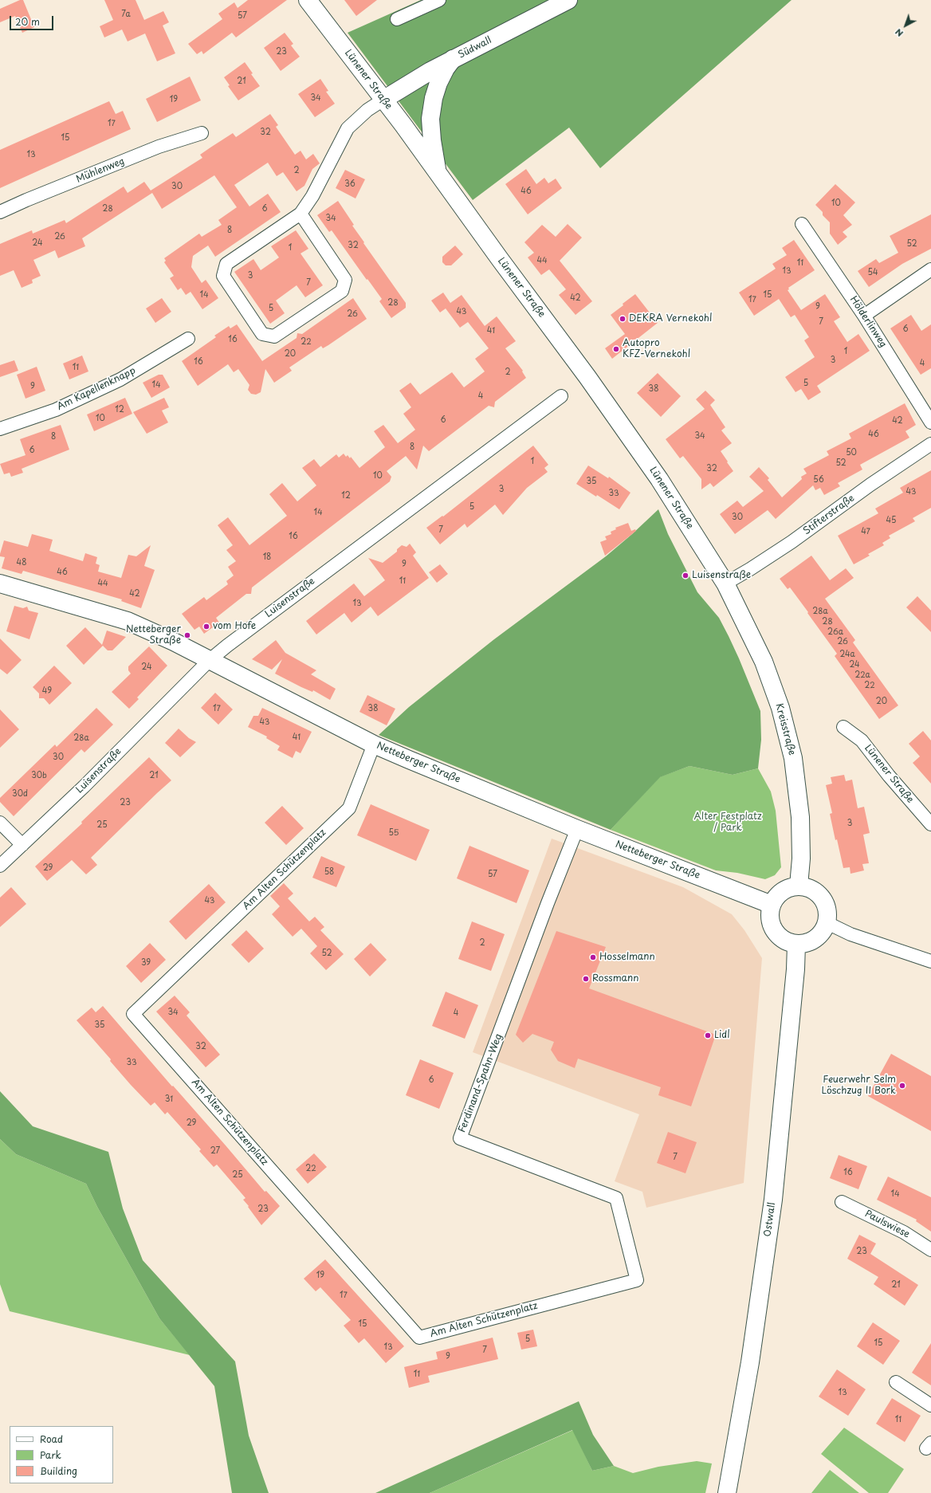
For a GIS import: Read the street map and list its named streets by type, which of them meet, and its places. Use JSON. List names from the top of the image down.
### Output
{
  "streets": {
    "main road": [
      "Südwall",
      "Lünener Straße",
      "Kreisstraße",
      "Netteberger Straße",
      "Ostwall"
    ],
    "street": [
      "Mühlenweg",
      "Hölderlinweg",
      "Am Kapellenknapp",
      "Stifterstraße",
      "Luisenstraße",
      "Am Alten Schützenplatz",
      "Ferdinand-Spahn-Weg",
      "Paulswiese"
    ]
  },
  "crossings": [
    ["Südwall", "Lünener Straße"],
    ["Lünener Straße", "Stifterstraße"],
    ["Lünener Straße", "Kreisstraße"],
    ["Stifterstraße", "Kreisstraße"],
    ["Luisenstraße", "Netteberger Straße"],
    ["Kreisstraße", "Netteberger Straße"],
    ["Kreisstraße", "Ostwall"],
    ["Netteberger Straße", "Am Alten Schützenplatz"],
    ["Netteberger Straße", "Ferdinand-Spahn-Weg"],
    ["Netteberger Straße", "Ostwall"],
    ["Am Alten Schützenplatz", "Ferdinand-Spahn-Weg"]
  ],
  "parks": ["Alter Festplatz / Park"],
  "places": [
    "DEKRA Vernekohl",
    "Autopro KFZ-Vernekohl",
    "Luisenstraße",
    "vom Hofe",
    "Netteberger Straße",
    "Hosselmann",
    "Rossmann",
    "Lidl",
    "Feuerwehr Selm Löschzug II Bork"
  ],
  "house_numbers": [
    "7a",
    "57",
    "23",
    "21",
    "34",
    "19",
    "17",
    "32",
    "15",
    "13",
    "2",
    "36",
    "30",
    "46",
    "10",
    "28",
    "6",
    "34",
    "8",
    "26",
    "24",
    "52",
    "32",
    "1",
    "44",
    "11",
    "13",
    "54",
    "3",
    "7",
    "14",
    "15",
    "42",
    "17",
    "28",
    "9",
    "5",
    "43",
    "26",
    "7",
    "6",
    "41",
    "16",
    "22",
    "1",
    "20",
    "3",
    "16",
    "4",
    "11",
    "2",
    "5",
    "14",
    "9",
    "38",
    "4",
    "12",
    "10",
    "6",
    "42",
    "46",
    "34",
    "8",
    "8",
    "6",
    "50",
    "1",
    "52",
    "32",
    "10",
    "56",
    "35",
    "3",
    "43",
    "33",
    "12",
    "5",
    "14",
    "30",
    "45",
    "7",
    "47",
    "16",
    "18",
    "48",
    "9",
    "46",
    "11",
    "44",
    "42",
    "13",
    "28a",
    "28",
    "26a",
    "26",
    "24a",
    "24",
    "24",
    "22a",
    "22",
    "49",
    "20",
    "17",
    "38",
    "43",
    "41",
    "28a",
    "30",
    "30b",
    "21",
    "30d",
    "23",
    "3",
    "25",
    "55",
    "29",
    "58",
    "57",
    "43",
    "2",
    "52",
    "39",
    "34",
    "4",
    "35",
    "32",
    "33",
    "6",
    "31",
    "29",
    "27",
    "7",
    "22",
    "16",
    "25",
    "14",
    "23",
    "23",
    "19",
    "21",
    "17",
    "15",
    "5",
    "15",
    "13",
    "7",
    "9",
    "11",
    "13",
    "11"
  ],
  "legend": ["Road", "Park", "Building"],
  "scale_bar": "20 m",
  "north": "bottom left"
}
